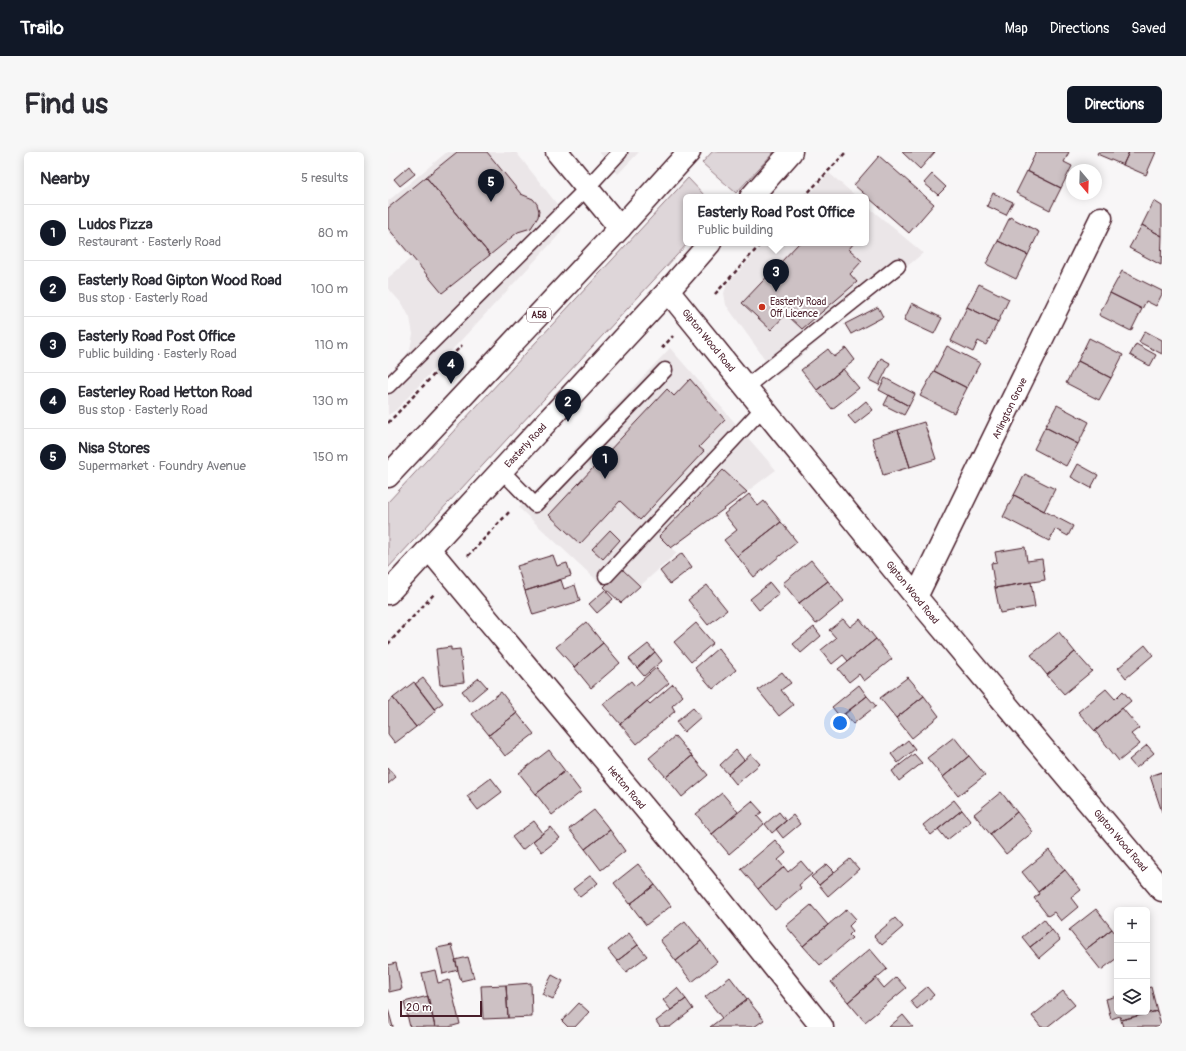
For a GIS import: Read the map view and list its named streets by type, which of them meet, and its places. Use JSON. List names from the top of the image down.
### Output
{
  "streets": {
    "street": [
      "A58",
      "Gipton Wood Road",
      "Arlington Grove",
      "Easterly Road",
      "Hetton Road"
    ]
  },
  "crossings": [
    ["Gipton Wood Road", "Arlington Grove"],
    ["Gipton Wood Road", "Easterly Road"],
    ["Easterly Road", "Hetton Road"]
  ],
  "places": ["Easterly Road Off Licence"],
  "scale_bar": "20 m",
  "north": "bottom",
  "page": {
    "header": "Trailo",
    "nav": ["Map", "Directions", "Saved"],
    "buttons": "Directions",
    "title": "Find us",
    "heading": ["Nearby", "5 results"],
    "pins": [
      "5",
      "3",
      "4",
      "2",
      "1"
    ],
    "popup": ["Easterly Road Post Office", "Public building"],
    "list": [
      {
        "mark": "1",
        "name": "Ludos Pizza",
        "note": "Restaurant · Easterly Road",
        "value": "80 m"
      },
      {
        "mark": "2",
        "name": "Easterly Road Gipton Wood Road",
        "note": "Bus stop · Easterly Road",
        "value": "100 m"
      },
      {
        "mark": "3",
        "name": "Easterly Road Post Office",
        "note": "Public building · Easterly Road",
        "value": "110 m"
      },
      {
        "mark": "4",
        "name": "Easterley Road Hetton Road",
        "note": "Bus stop · Easterly Road",
        "value": "130 m"
      },
      {
        "mark": "5",
        "name": "Nisa Stores",
        "note": "Supermarket · Foundry Avenue",
        "value": "150 m"
      }
    ],
    "map_buttons": ["+", "−"],
    "scale": "20 m"
  }
}
